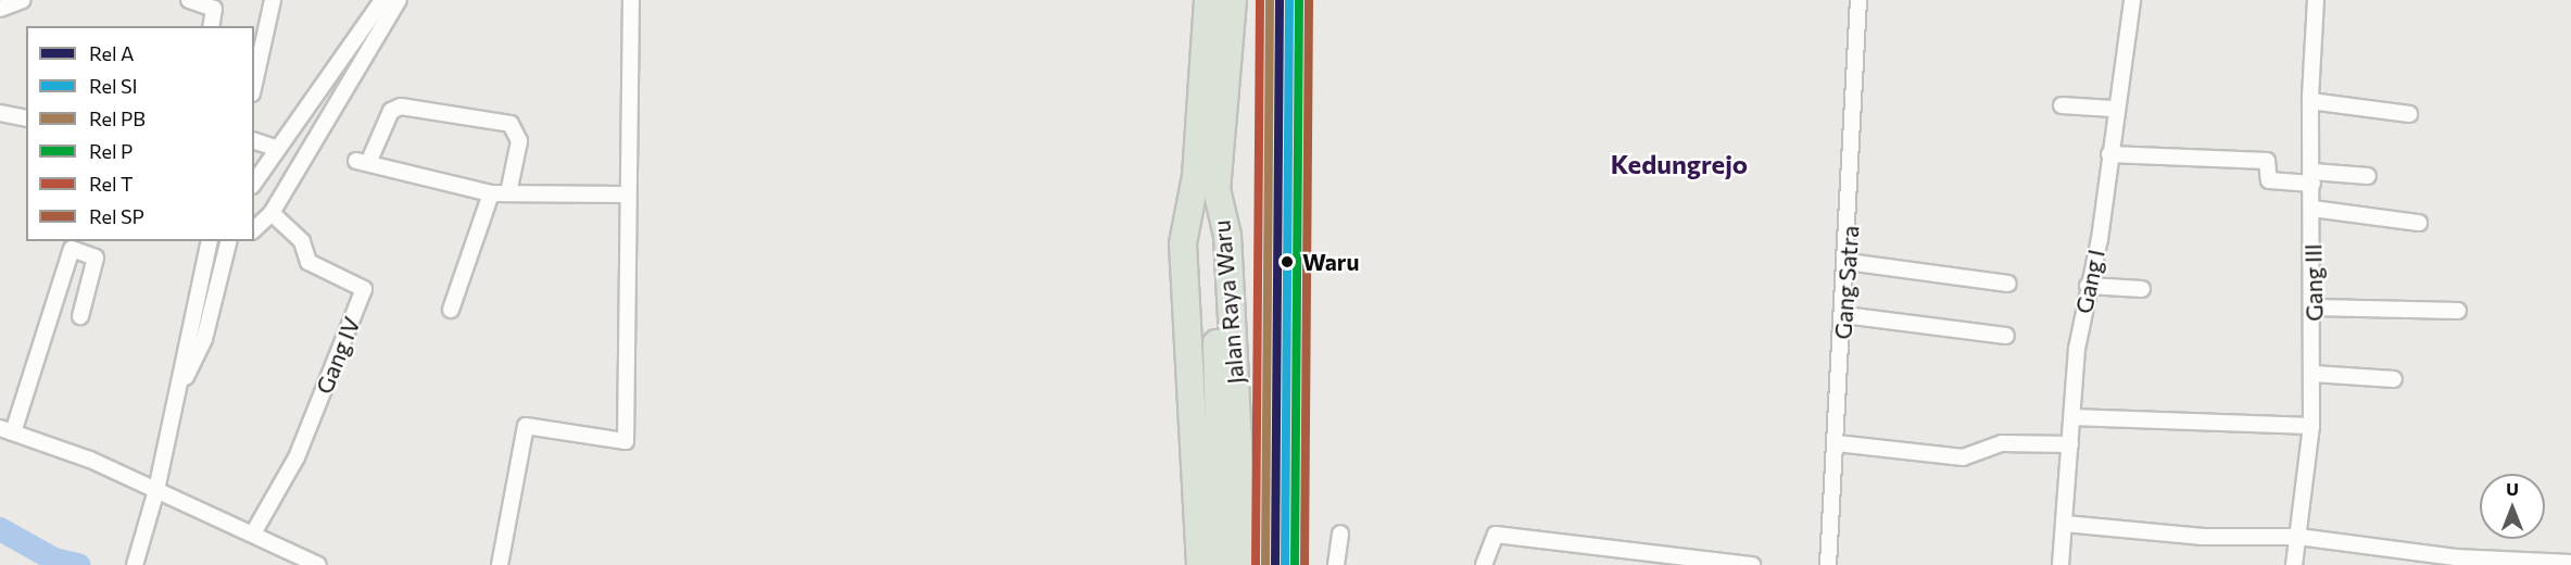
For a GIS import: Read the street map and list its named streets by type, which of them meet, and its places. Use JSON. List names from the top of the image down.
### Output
{
  "streets": {
    "highway": ["Jalan Raya Waru"],
    "street": [
      "Gang I",
      "Gang Satra",
      "Gang III",
      "Gang IV"
    ]
  },
  "districts": ["Kedungrejo"],
  "places": ["Waru"],
  "lines": [
    "rail line A",
    "rail line SI",
    "rail line PB",
    "rail line P",
    "rail line T",
    "rail line SP"
  ],
  "legend": [
    "Rel A",
    "Rel SI",
    "Rel PB",
    "Rel P",
    "Rel T",
    "Rel SP"
  ],
  "north": "top"
}
